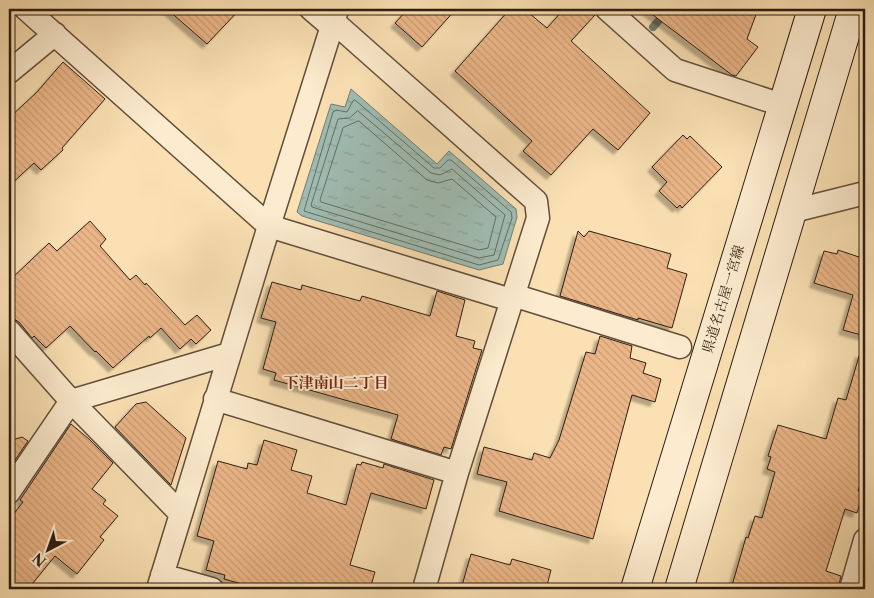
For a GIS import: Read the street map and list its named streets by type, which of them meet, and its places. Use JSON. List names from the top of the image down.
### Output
{
  "streets": {
    "main road": ["県道名古屋一宮線"]
  },
  "districts": ["下津南山二丁目"],
  "north": "bottom left"
}
